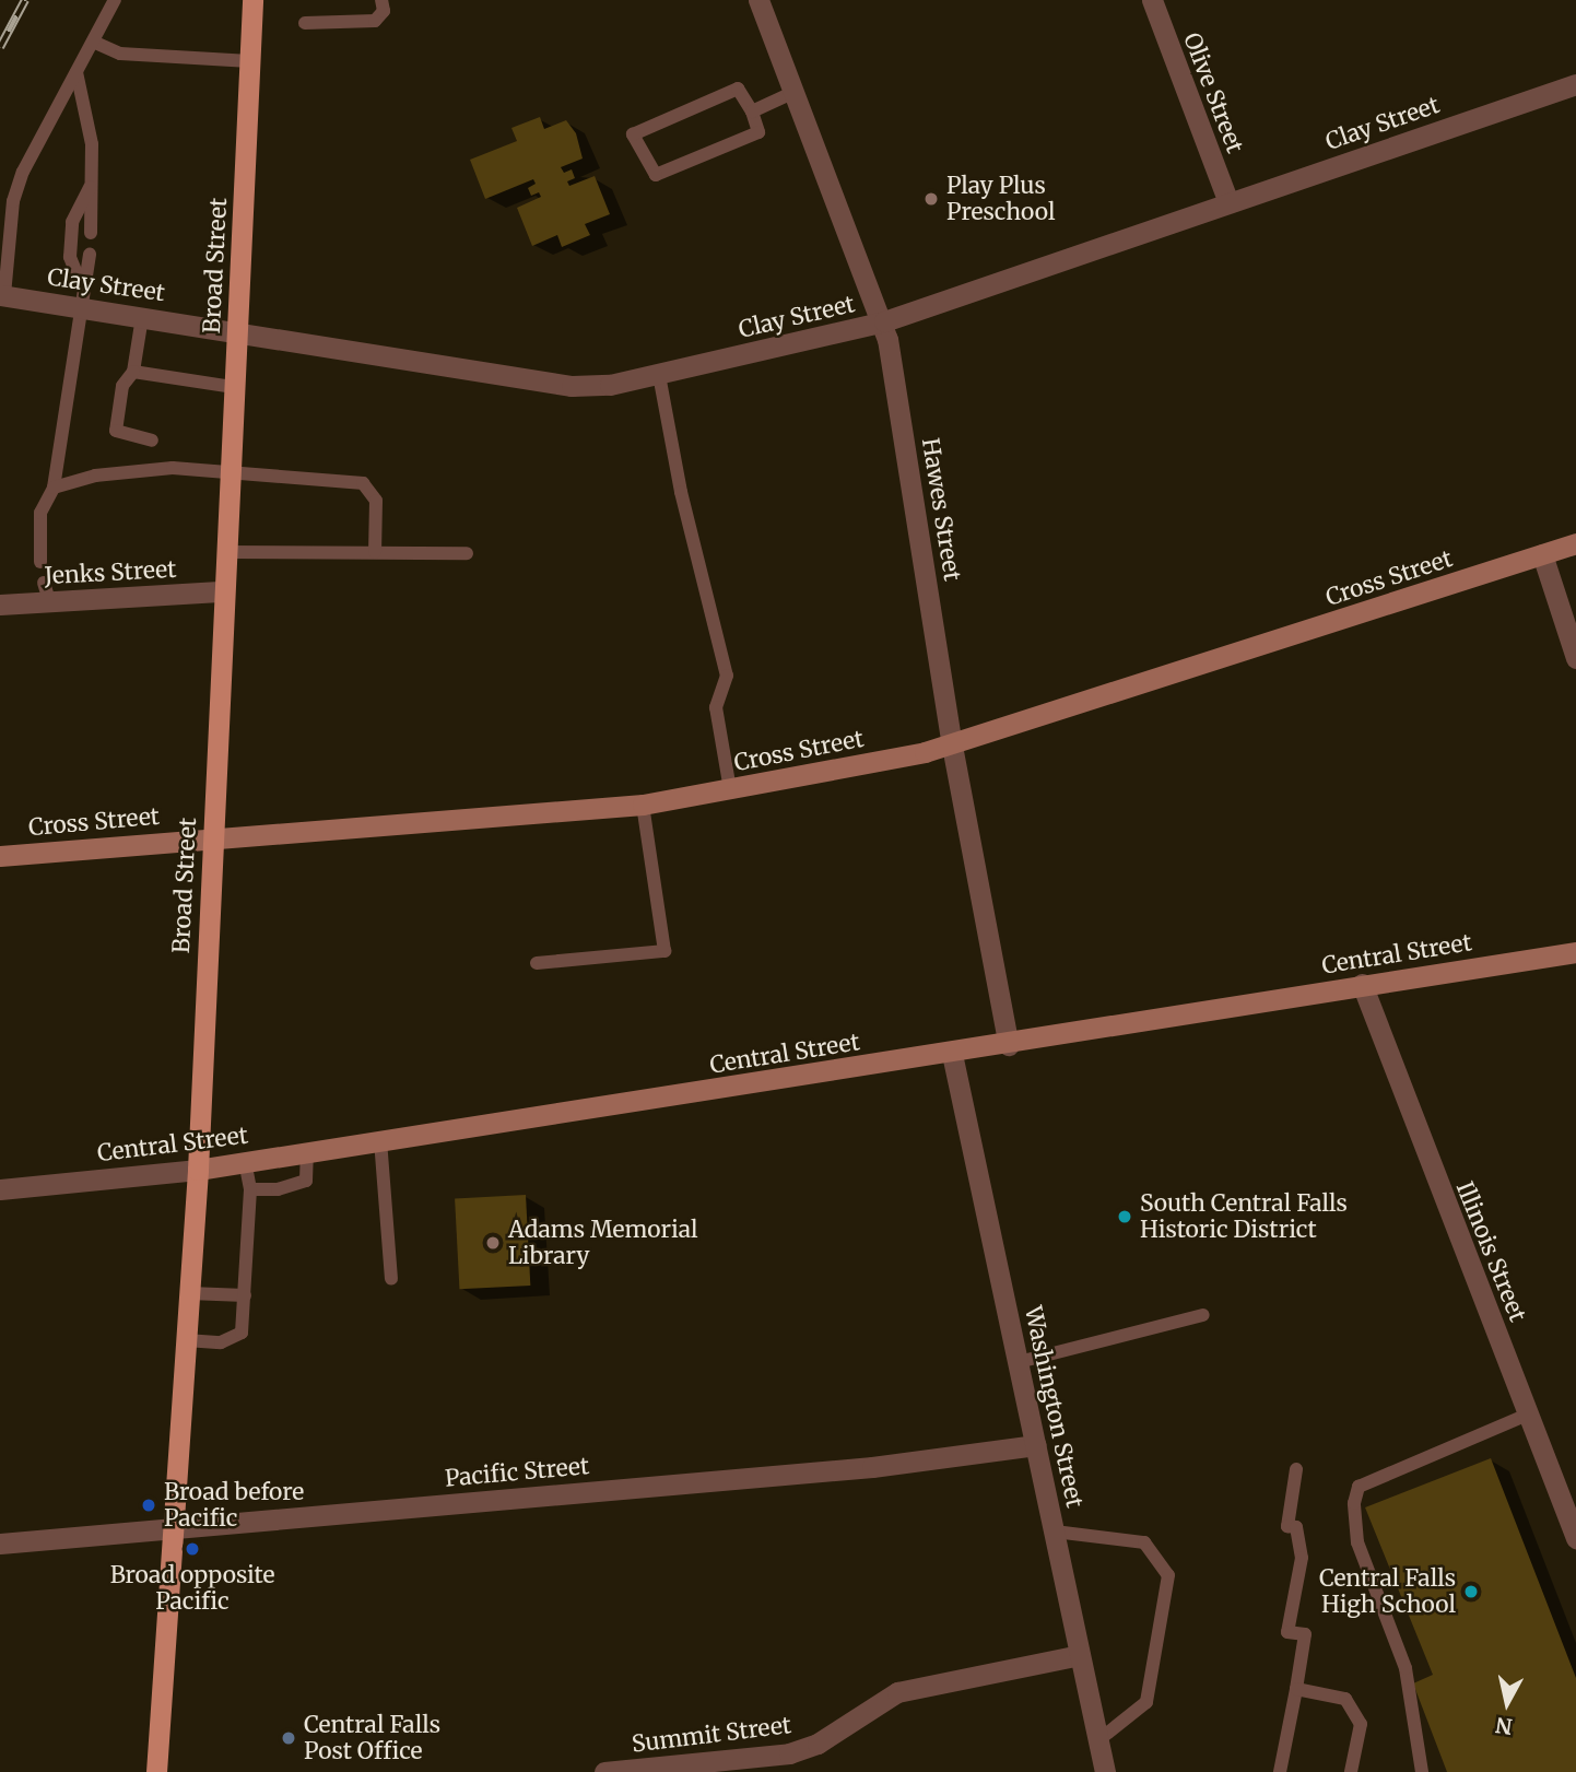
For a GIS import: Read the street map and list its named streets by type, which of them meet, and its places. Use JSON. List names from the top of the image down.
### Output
{
  "streets": {
    "main road": ["Broad Street", "Cross Street", "Central Street"],
    "street": [
      "Olive Street",
      "Clay Street",
      "Hawes Street",
      "Jenks Street",
      "Illinois Street",
      "Washington Street",
      "Pacific Street",
      "Summit Street"
    ]
  },
  "crossings": [
    ["Olive Street", "Clay Street"],
    ["Clay Street", "Broad Street"],
    ["Clay Street", "Hawes Street"],
    ["Broad Street", "Jenks Street"],
    ["Broad Street", "Cross Street"],
    ["Broad Street", "Central Street"],
    ["Broad Street", "Pacific Street"],
    ["Hawes Street", "Cross Street"],
    ["Hawes Street", "Central Street"],
    ["Central Street", "Illinois Street"],
    ["Central Street", "Washington Street"],
    ["Washington Street", "Pacific Street"],
    ["Washington Street", "Summit Street"]
  ],
  "places": [
    "Play Plus Preschool",
    "South Central Falls Historic District",
    "Adams Memorial Library",
    "Broad before Pacific",
    "Broad opposite Pacific",
    "Central Falls High School",
    "Central Falls Post Office"
  ],
  "north": "bottom"
}
